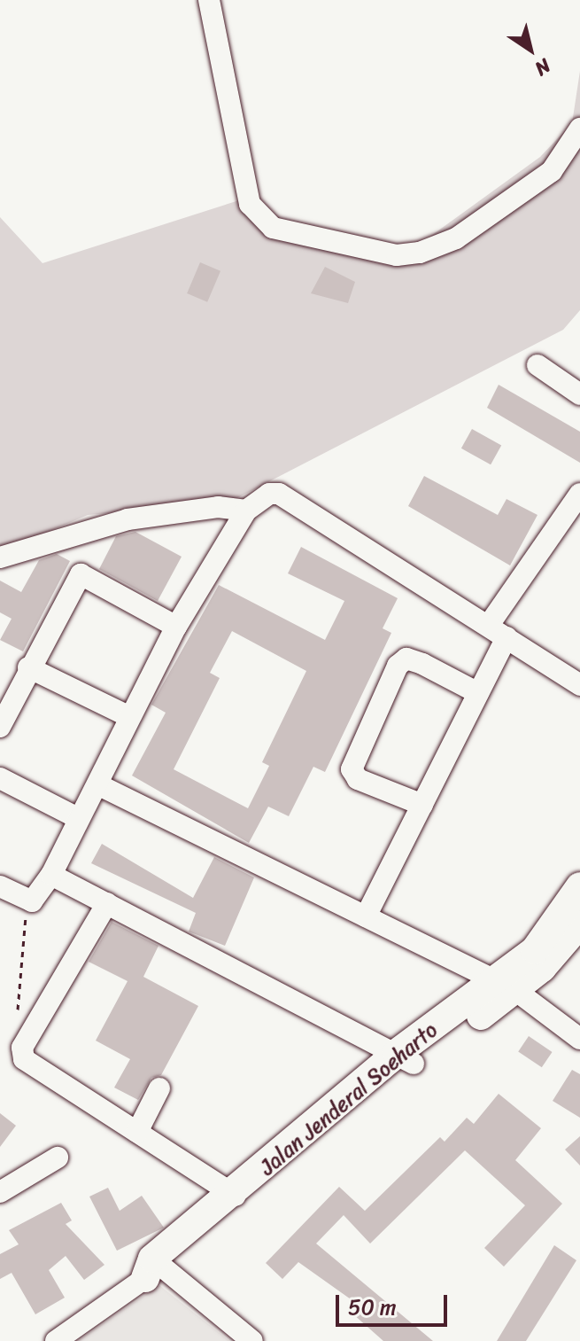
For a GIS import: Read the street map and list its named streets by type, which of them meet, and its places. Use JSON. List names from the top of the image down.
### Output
{
  "streets": {
    "main road": ["Jalan Jenderal Soeharto"]
  },
  "scale_bar": "50 m",
  "north": "bottom right"
}
